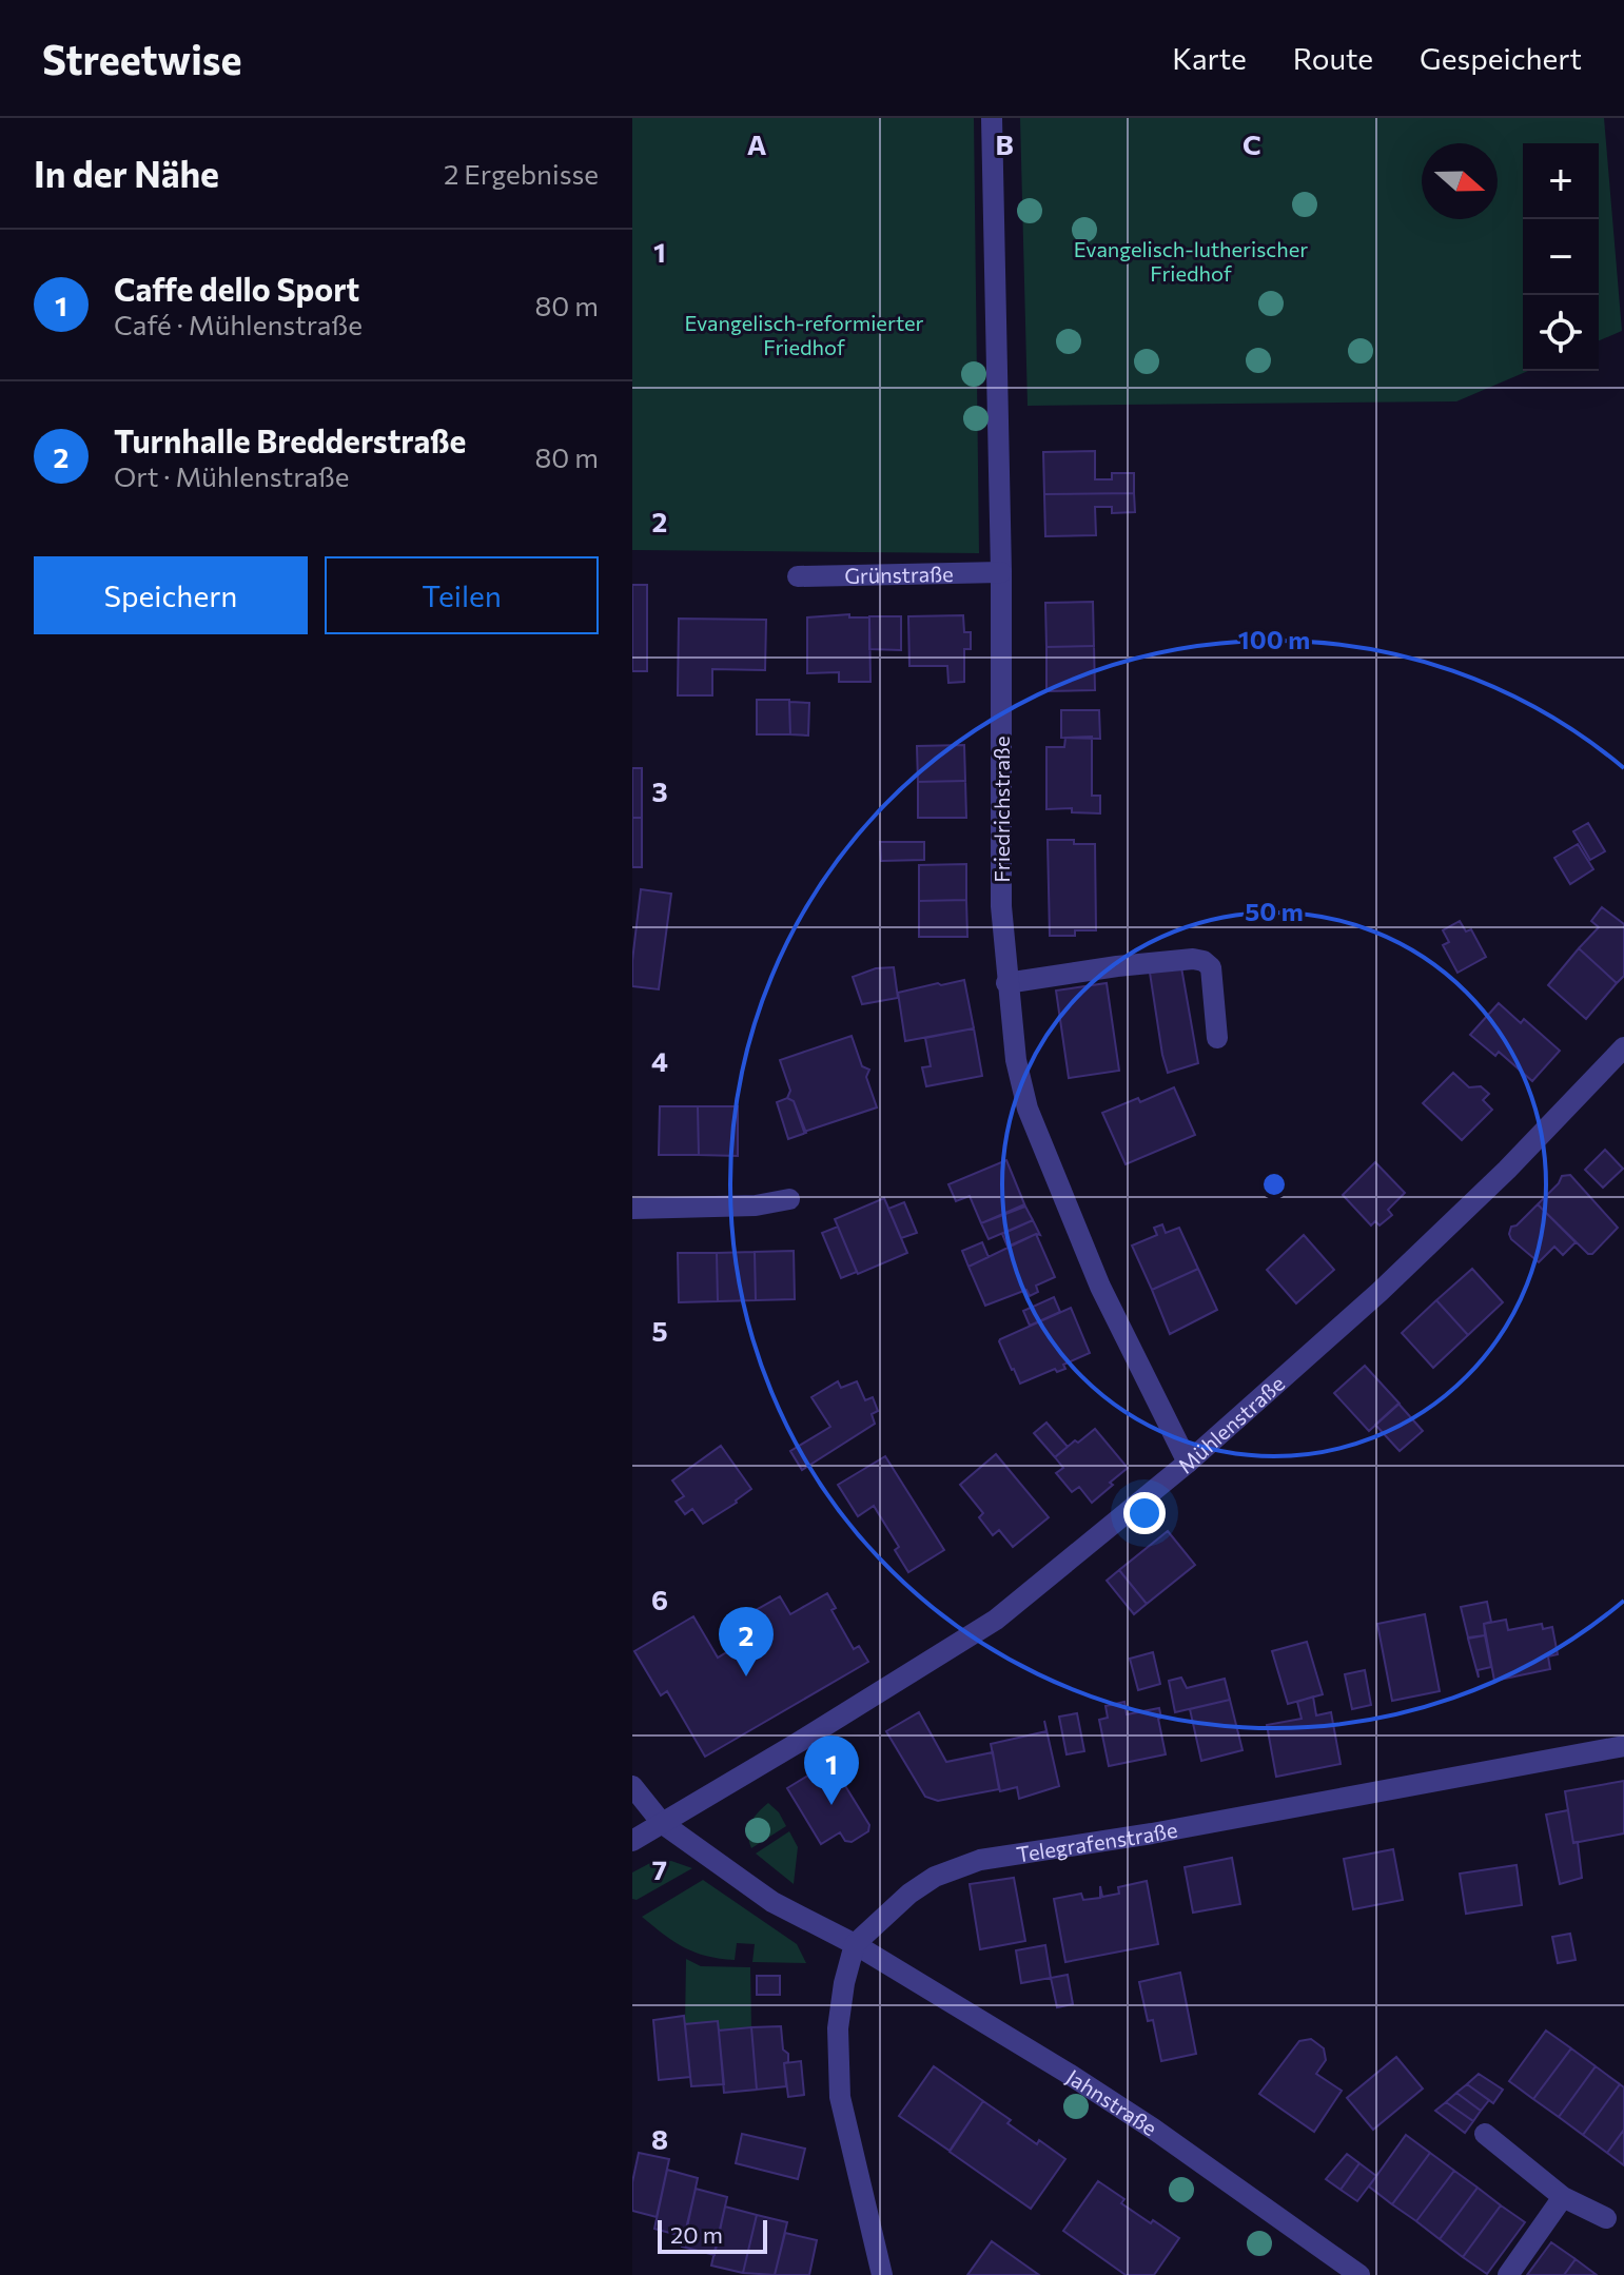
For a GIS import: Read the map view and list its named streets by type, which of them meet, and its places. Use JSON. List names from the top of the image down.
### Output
{
  "streets": {
    "street": [
      "Grünstraße",
      "Friedrichstraße",
      "Mühlenstraße",
      "Telegrafenstraße",
      "Jahnstraße"
    ]
  },
  "crossings": [
    ["Grünstraße", "Friedrichstraße"],
    ["Friedrichstraße", "Mühlenstraße"],
    ["Telegrafenstraße", "Jahnstraße"]
  ],
  "parks": ["Evangelisch-lutherischer Friedhof", "Evangelisch-reformierter Friedhof"],
  "scale_bar": "20 m",
  "north": "right",
  "page": {
    "header": "Streetwise",
    "nav": ["Karte", "Route", "Gespeichert"],
    "heading": ["In der Nähe", "2 Ergebnisse"],
    "map_buttons": ["+", "−"],
    "list": [
      {
        "mark": "1",
        "name": "Caffe dello Sport",
        "note": "Café · Mühlenstraße",
        "value": "80 m"
      },
      {
        "mark": "2",
        "name": "Turnhalle Bredderstraße",
        "note": "Ort · Mühlenstraße",
        "value": "80 m"
      }
    ],
    "buttons": ["Speichern", "Teilen"],
    "pins": ["2", "1"],
    "scale": "20 m"
  },
  "grid": {
    "columns": ["A", "B", "C"],
    "rows": [
      "1",
      "2",
      "3",
      "4",
      "5",
      "6",
      "7",
      "8"
    ]
  },
  "rings": ["100 m", "50 m"]
}
